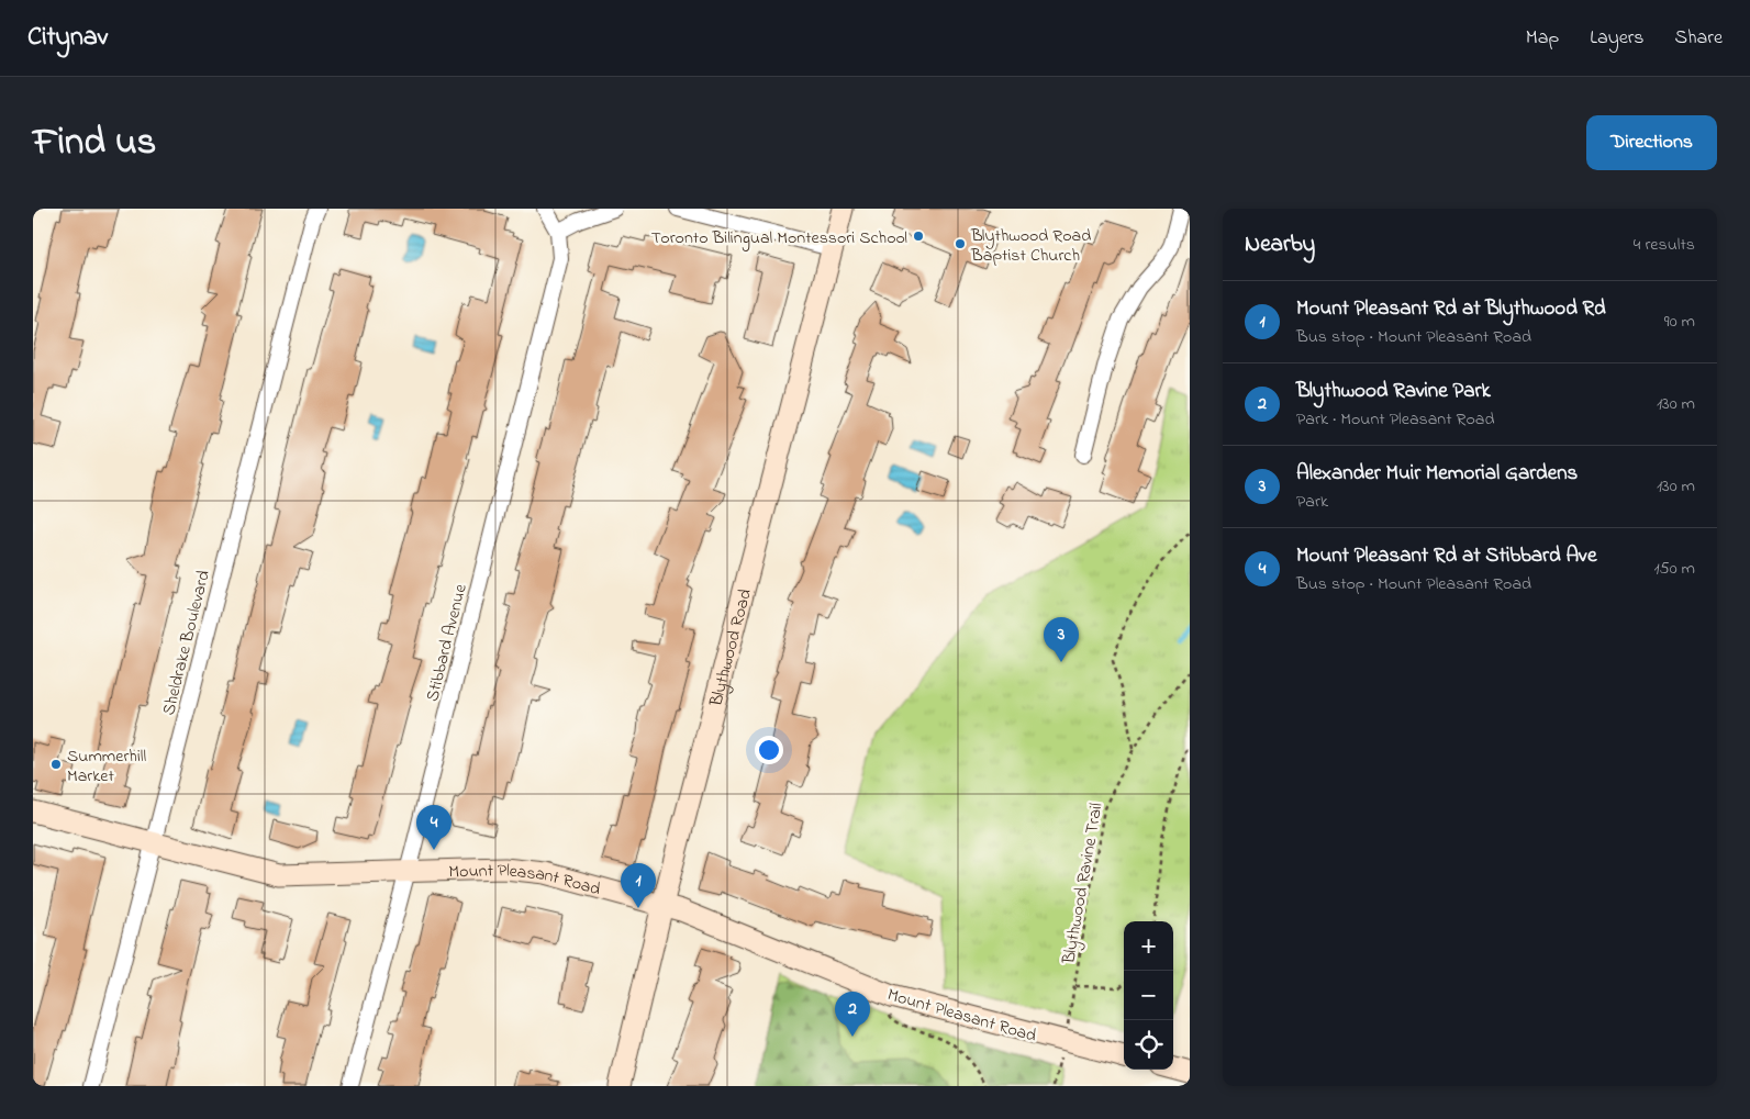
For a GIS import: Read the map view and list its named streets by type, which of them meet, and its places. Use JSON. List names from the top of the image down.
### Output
{
  "streets": {
    "main road": ["Blythwood Road", "Mount Pleasant Road"],
    "street": ["Sheldrake Boulevard", "Stibbard Avenue"],
    "path": ["Blythwood Ravine Trail"]
  },
  "crossings": [
    ["Sheldrake Boulevard", "Mount Pleasant Road"],
    ["Stibbard Avenue", "Mount Pleasant Road"],
    ["Blythwood Road", "Mount Pleasant Road"]
  ],
  "places": ["Toronto Bilingual Montessori School", "Blythwood Road Baptist Church", "Summerhill Market"],
  "page": {
    "header": "Citynav",
    "nav": ["Map", "Layers", "Share"],
    "title": "Find us",
    "buttons": "Directions",
    "heading": ["Nearby", "4 results"],
    "list": [
      {
        "mark": "1",
        "name": "Mount Pleasant Rd at Blythwood Rd",
        "note": "Bus stop · Mount Pleasant Road",
        "value": "90 m"
      },
      {
        "mark": "2",
        "name": "Blythwood Ravine Park",
        "note": "Park · Mount Pleasant Road",
        "value": "130 m"
      },
      {
        "mark": "3",
        "name": "Alexander Muir Memorial Gardens",
        "note": "Park",
        "value": "130 m"
      },
      {
        "mark": "4",
        "name": "Mount Pleasant Rd at Stibbard Ave",
        "note": "Bus stop · Mount Pleasant Road",
        "value": "150 m"
      }
    ],
    "pins": [
      "3",
      "4",
      "1",
      "2"
    ],
    "map_buttons": ["+", "−"]
  }
}
